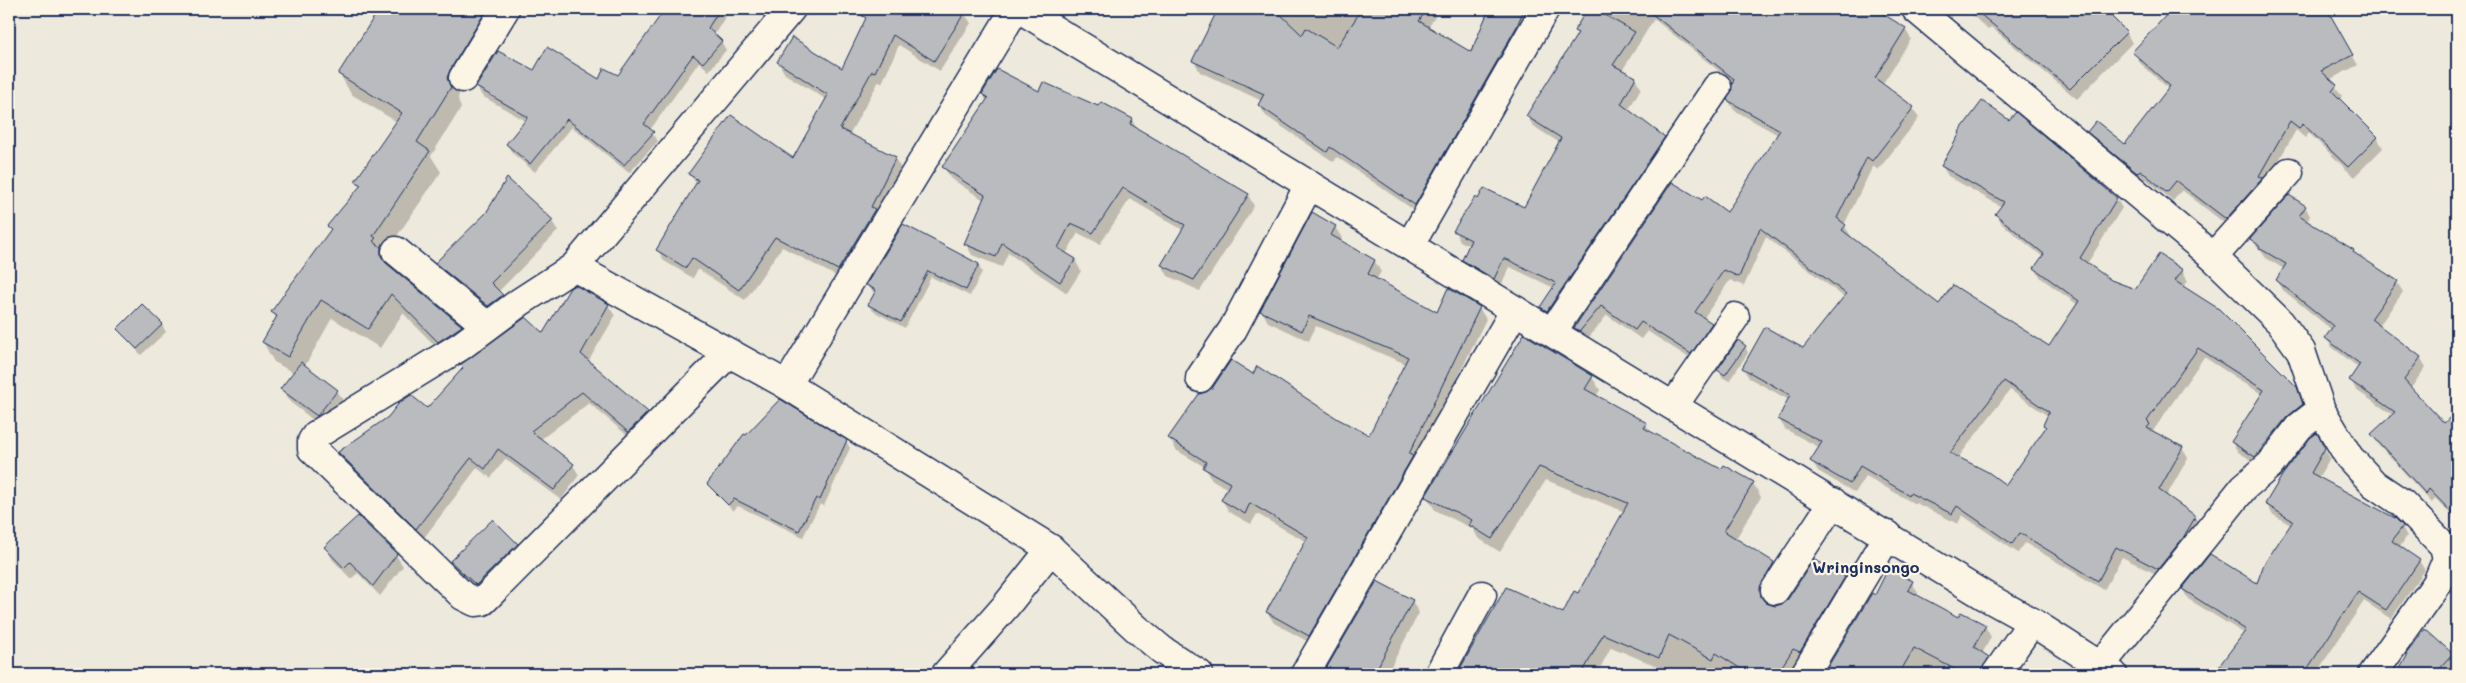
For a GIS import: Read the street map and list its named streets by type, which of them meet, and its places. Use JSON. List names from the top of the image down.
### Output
{
  "districts": ["Wringinsongo"]
}
